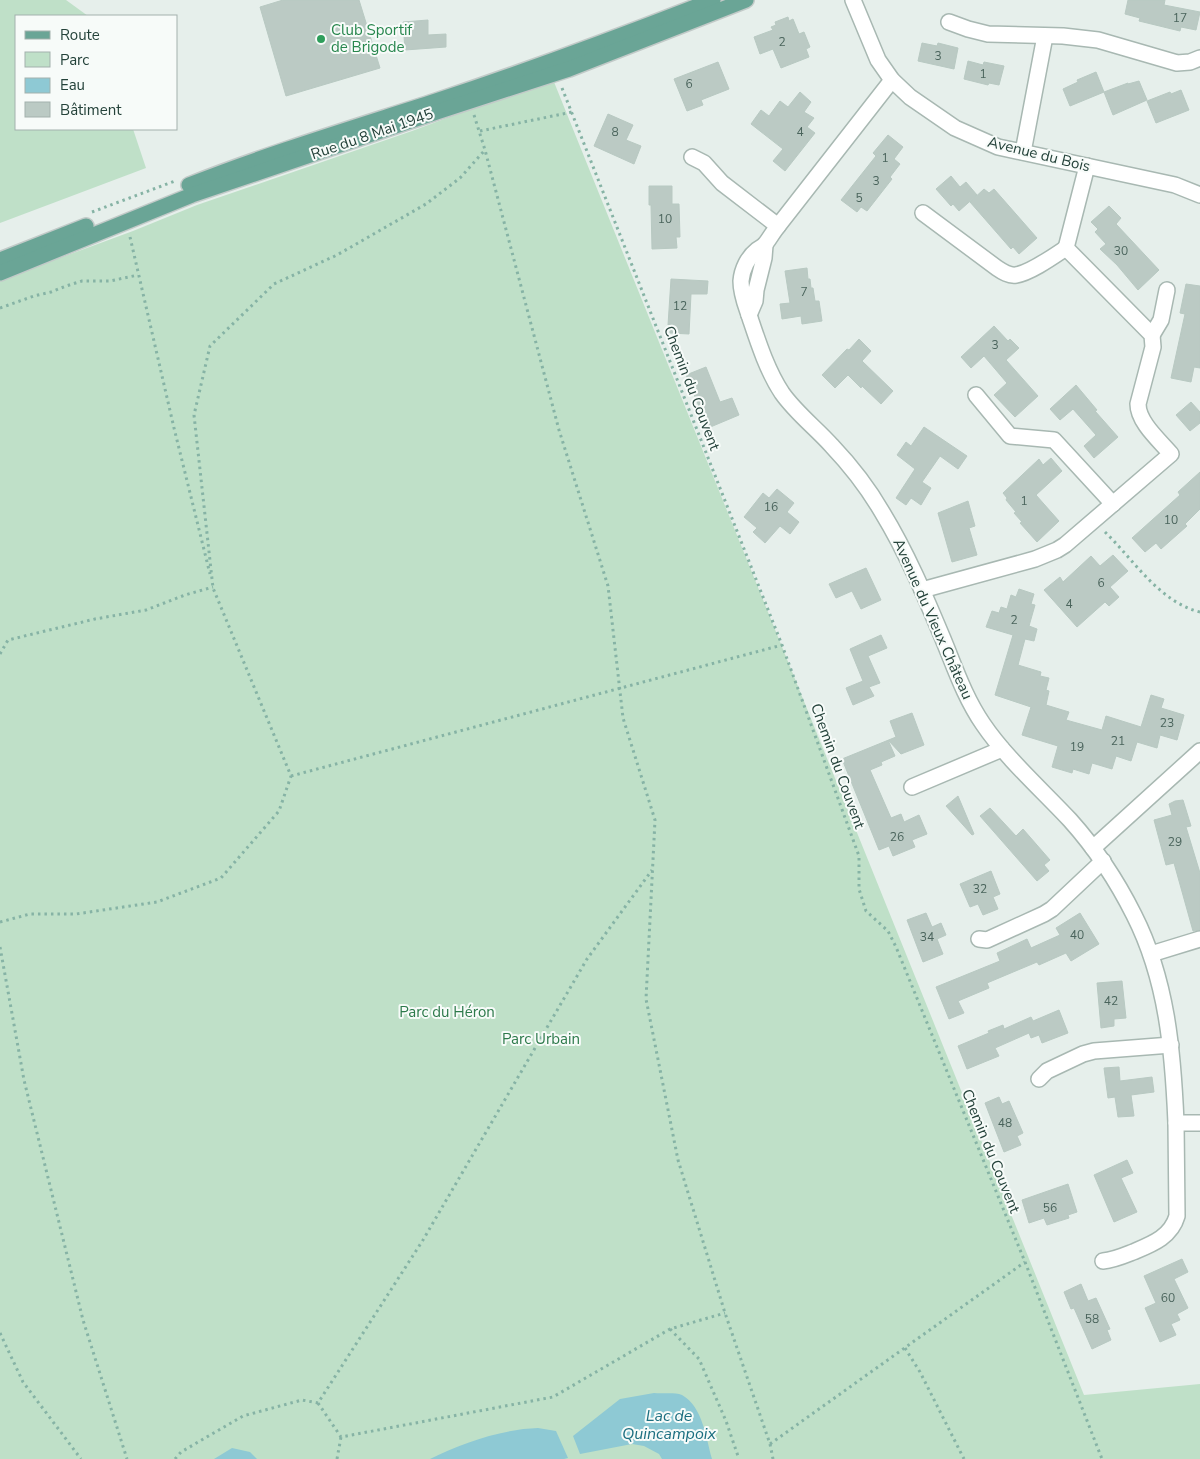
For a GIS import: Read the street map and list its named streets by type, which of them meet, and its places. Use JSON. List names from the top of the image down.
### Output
{
  "streets": {
    "main road": ["Rue du 8 Mai 1945"],
    "street": ["Avenue du Bois", "Avenue du Vieux Château"],
    "path": ["Chemin du Couvent"]
  },
  "crossings": [
    ["Rue du 8 Mai 1945", "Chemin du Couvent"],
    ["Avenue du Bois", "Avenue du Vieux Château"]
  ],
  "water": ["Lac de Quincampoix"],
  "parks": ["Parc du Héron", "Parc Urbain"],
  "places": ["Club Sportif de Brigode"],
  "house_numbers": [
    "17",
    "2",
    "3",
    "1",
    "6",
    "8",
    "4",
    "1",
    "3",
    "5",
    "10",
    "30",
    "7",
    "12",
    "3",
    "1",
    "16",
    "10",
    "6",
    "4",
    "2",
    "23",
    "21",
    "19",
    "26",
    "29",
    "32",
    "40",
    "34",
    "42",
    "48",
    "56",
    "60",
    "58"
  ],
  "legend": [
    "Route",
    "Parc",
    "Eau",
    "Bâtiment"
  ]
}
